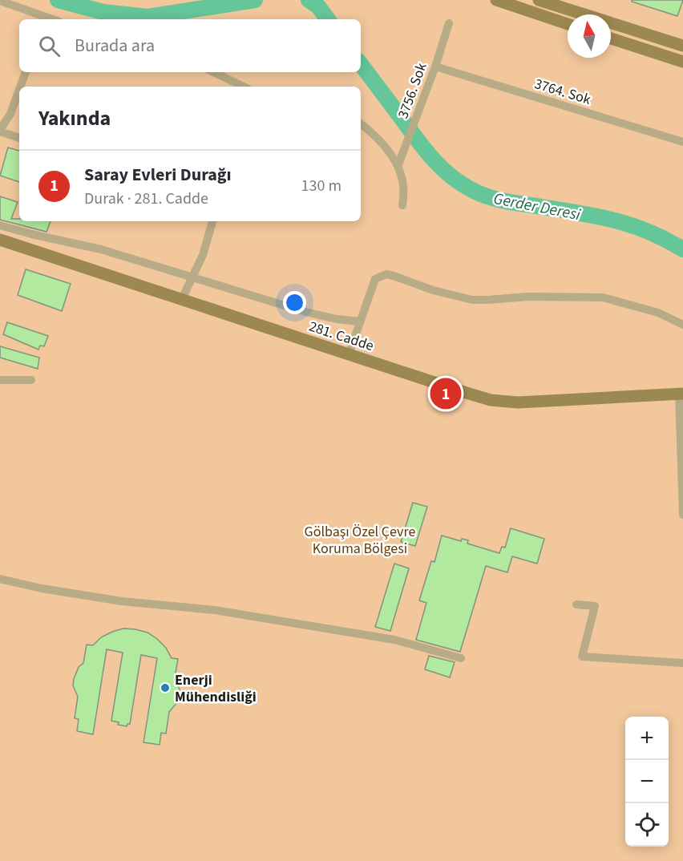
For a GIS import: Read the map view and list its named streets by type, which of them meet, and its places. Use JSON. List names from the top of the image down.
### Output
{
  "streets": {
    "street": ["3756. Sok", "3764. Sok", "281. Cadde"]
  },
  "crossings": [
    ["3756. Sok", "3764. Sok"]
  ],
  "water": ["Gerder Deresi"],
  "parks": ["Gölbaşı Özel Çevre Koruma Bölgesi"],
  "places": ["Enerji Mühendisliği"],
  "north": "top",
  "page": {
    "search": "Burada ara",
    "heading": "Yakında",
    "list": [
      {
        "mark": "1",
        "name": "Saray Evleri Durağı",
        "note": "Durak · 281. Cadde",
        "value": "130 m"
      }
    ],
    "pins": "1",
    "map_buttons": ["+", "−"]
  }
}
